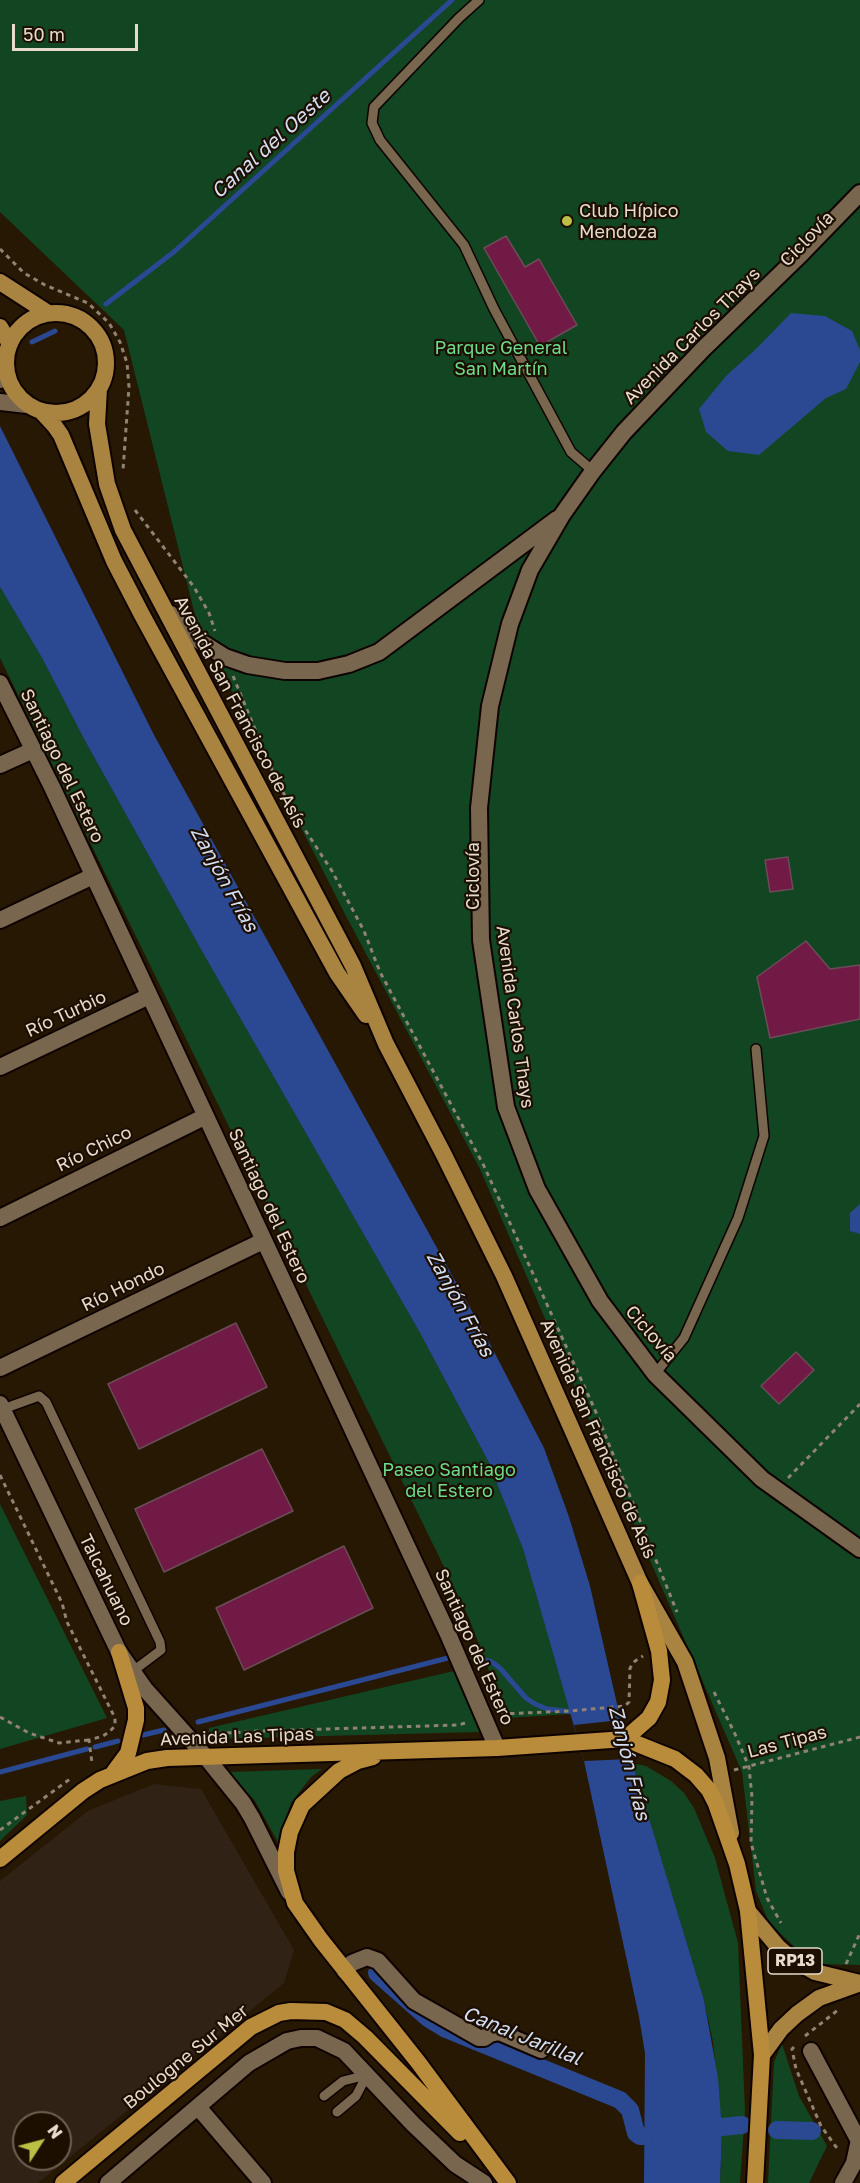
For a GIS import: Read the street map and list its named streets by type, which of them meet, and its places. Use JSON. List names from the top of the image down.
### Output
{
  "streets": {
    "highway": ["Avenida Las Tipas", "Boulogne Sur Mer"],
    "main road": ["Avenida San Francisco de Asís", "RP13"],
    "street": [
      "Avenida Carlos Thays",
      "Santiago del Estero",
      "Río Turbio",
      "Río Chico",
      "Río Hondo",
      "Talcahuano"
    ],
    "path": ["Las Tipas"]
  },
  "crossings": [
    ["Avenida Carlos Thays", "Avenida San Francisco de Asís"],
    ["Avenida San Francisco de Asís", "Las Tipas"],
    ["Santiago del Estero", "Río Turbio"],
    ["Santiago del Estero", "Río Chico"],
    ["Santiago del Estero", "Río Hondo"],
    ["Santiago del Estero", "Avenida Las Tipas"],
    ["Talcahuano", "Avenida Las Tipas"]
  ],
  "water": ["Canal del Oeste", "Zanjón Frías", "Canal Jarillal"],
  "parks": ["Parque General San Martín", "Paseo Santiago del Estero"],
  "places": ["Club Hípico Mendoza"],
  "scale_bar": "50 m",
  "north": "top right"
}
